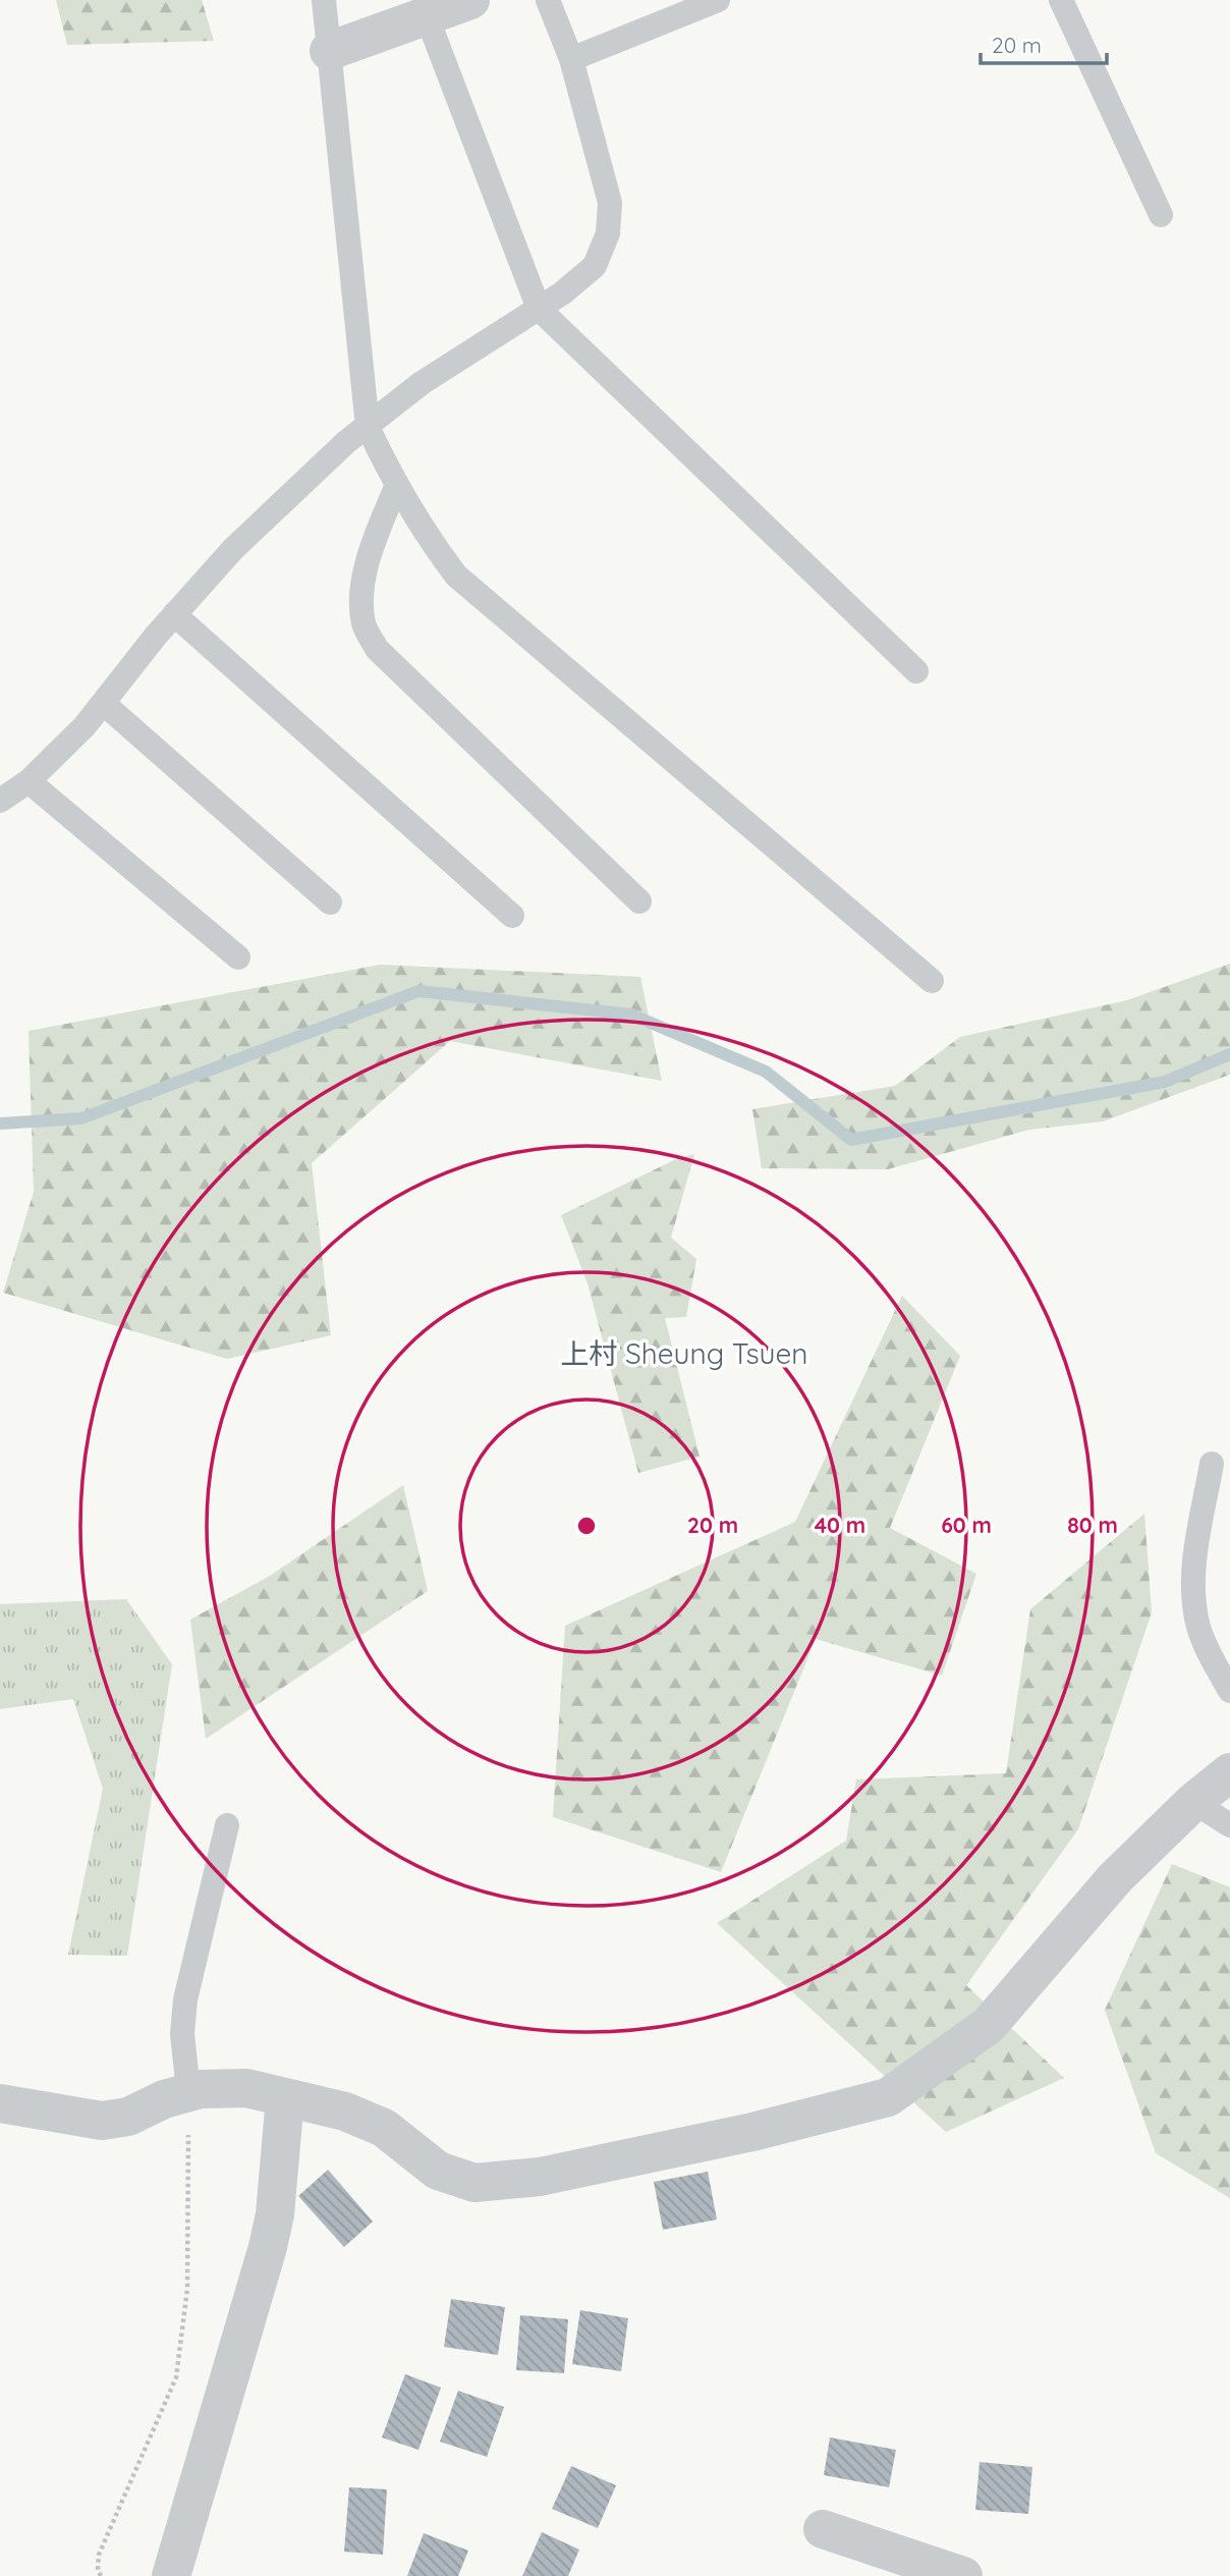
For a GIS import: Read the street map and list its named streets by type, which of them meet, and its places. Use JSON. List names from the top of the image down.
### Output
{
  "districts": ["上村 Sheung Tsuen"],
  "scale_bar": "20 m",
  "rings": [
    "20 m",
    "40 m",
    "60 m",
    "80 m"
  ]
}
